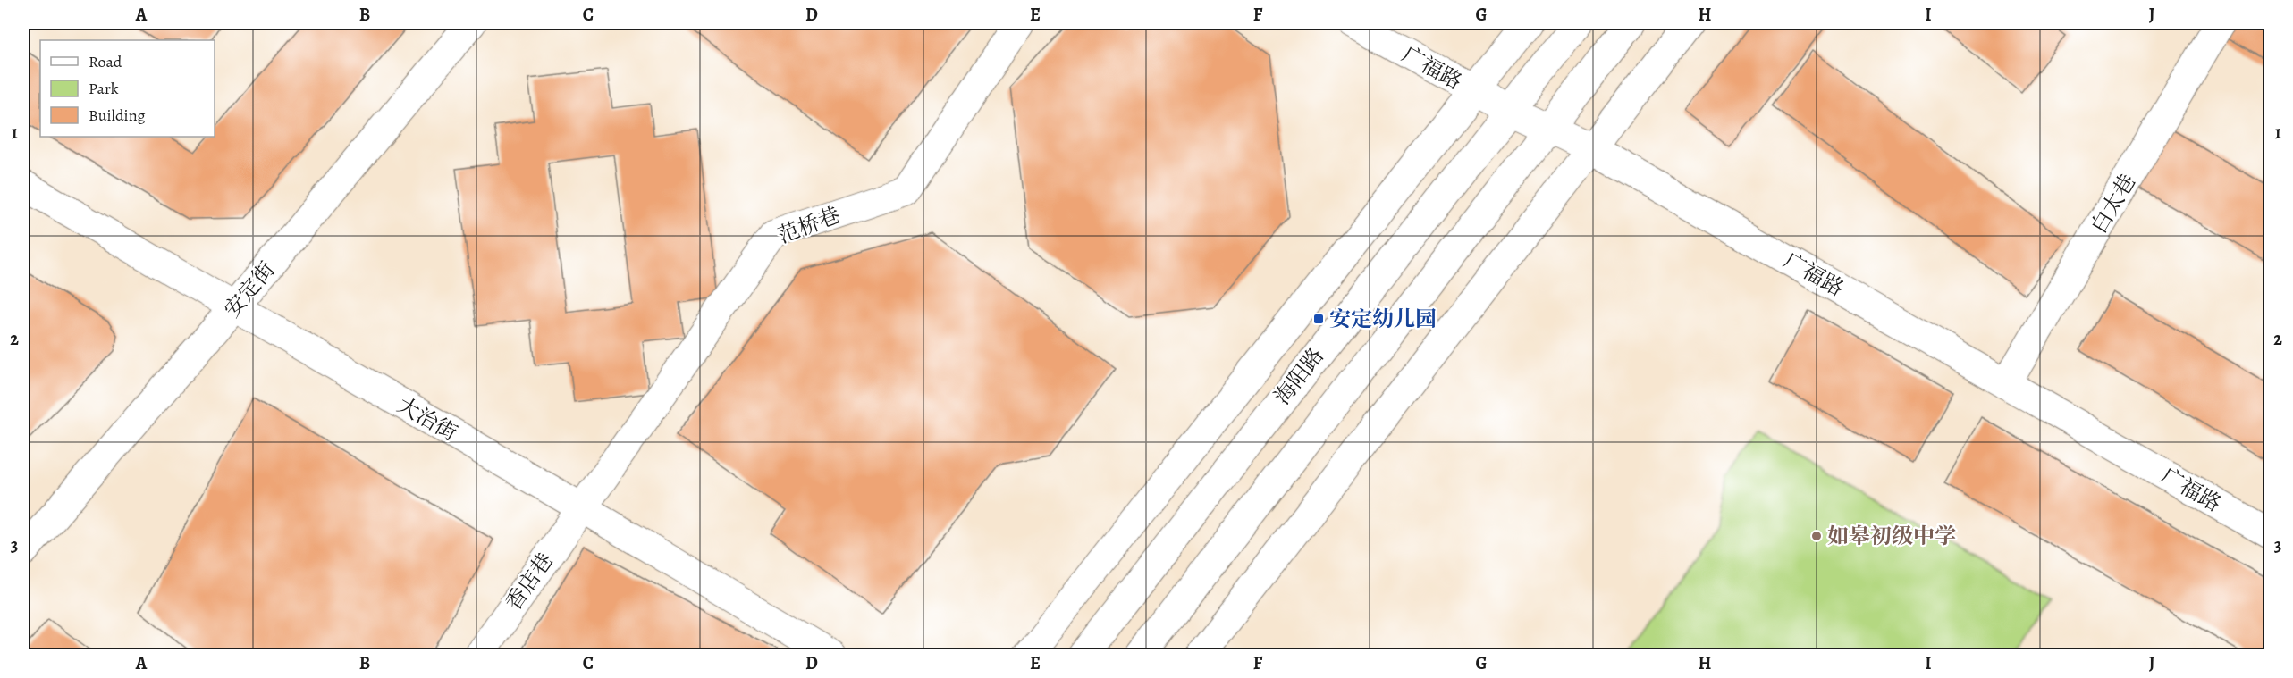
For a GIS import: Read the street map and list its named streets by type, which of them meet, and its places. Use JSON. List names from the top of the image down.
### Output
{
  "streets": {
    "street": [
      "广福路",
      "白太巷",
      "范桥巷",
      "安定街",
      "海阳路",
      "大治街",
      "香店巷"
    ]
  },
  "crossings": [
    ["广福路", "白太巷"],
    ["广福路", "海阳路"],
    ["范桥巷", "大治街"],
    ["范桥巷", "香店巷"],
    ["安定街", "大治街"],
    ["大治街", "香店巷"]
  ],
  "places": {
    "transit": ["安定幼儿园"],
    "other": ["如皋初级中学"]
  },
  "legend": ["Road", "Park", "Building"],
  "grid": {
    "columns": [
      "A",
      "B",
      "C",
      "D",
      "E",
      "F",
      "G",
      "H",
      "I",
      "J"
    ],
    "rows": ["1", "2", "3"]
  }
}
